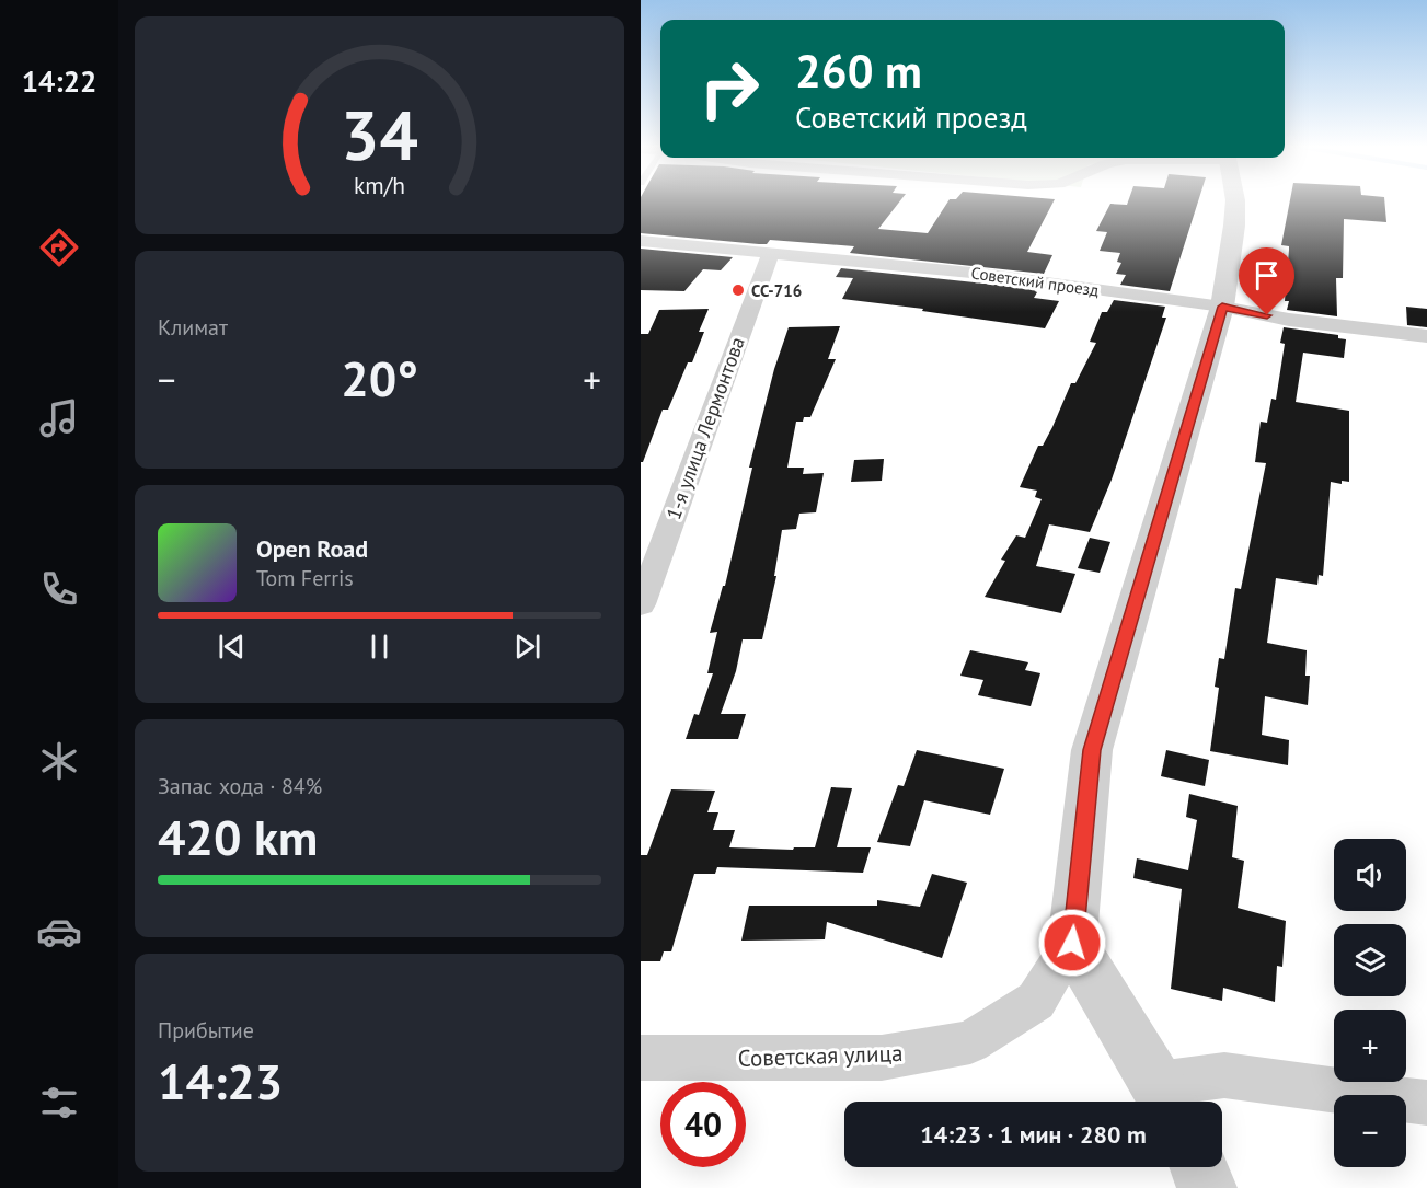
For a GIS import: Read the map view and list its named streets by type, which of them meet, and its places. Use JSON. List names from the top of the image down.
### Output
{
  "streets": {
    "street": ["Советский проезд", "1-я улица Лермонтова", "Советская улица"]
  },
  "crossings": [
    ["Советский проезд", "1-я улица Лермонтова"],
    ["Советский проезд", "Советская улица"]
  ],
  "places": ["СС-716"],
  "page": {
    "tabs": "14:22",
    "turn": ["260 m", "Советский проезд"],
    "tile": [
      "Климат",
      ["Запас хода · 84%", "420 km"],
      ["Прибытие", "14:23"]
    ],
    "heat": ["−", "20°", "+"],
    "song": ["Open Road", "Tom Ferris"],
    "map_buttons": ["+", "−"],
    "limit": "40",
    "trip": "14:23 · 1 мин · 280 m",
    "gauge": ["34", "km/h"]
  }
}
